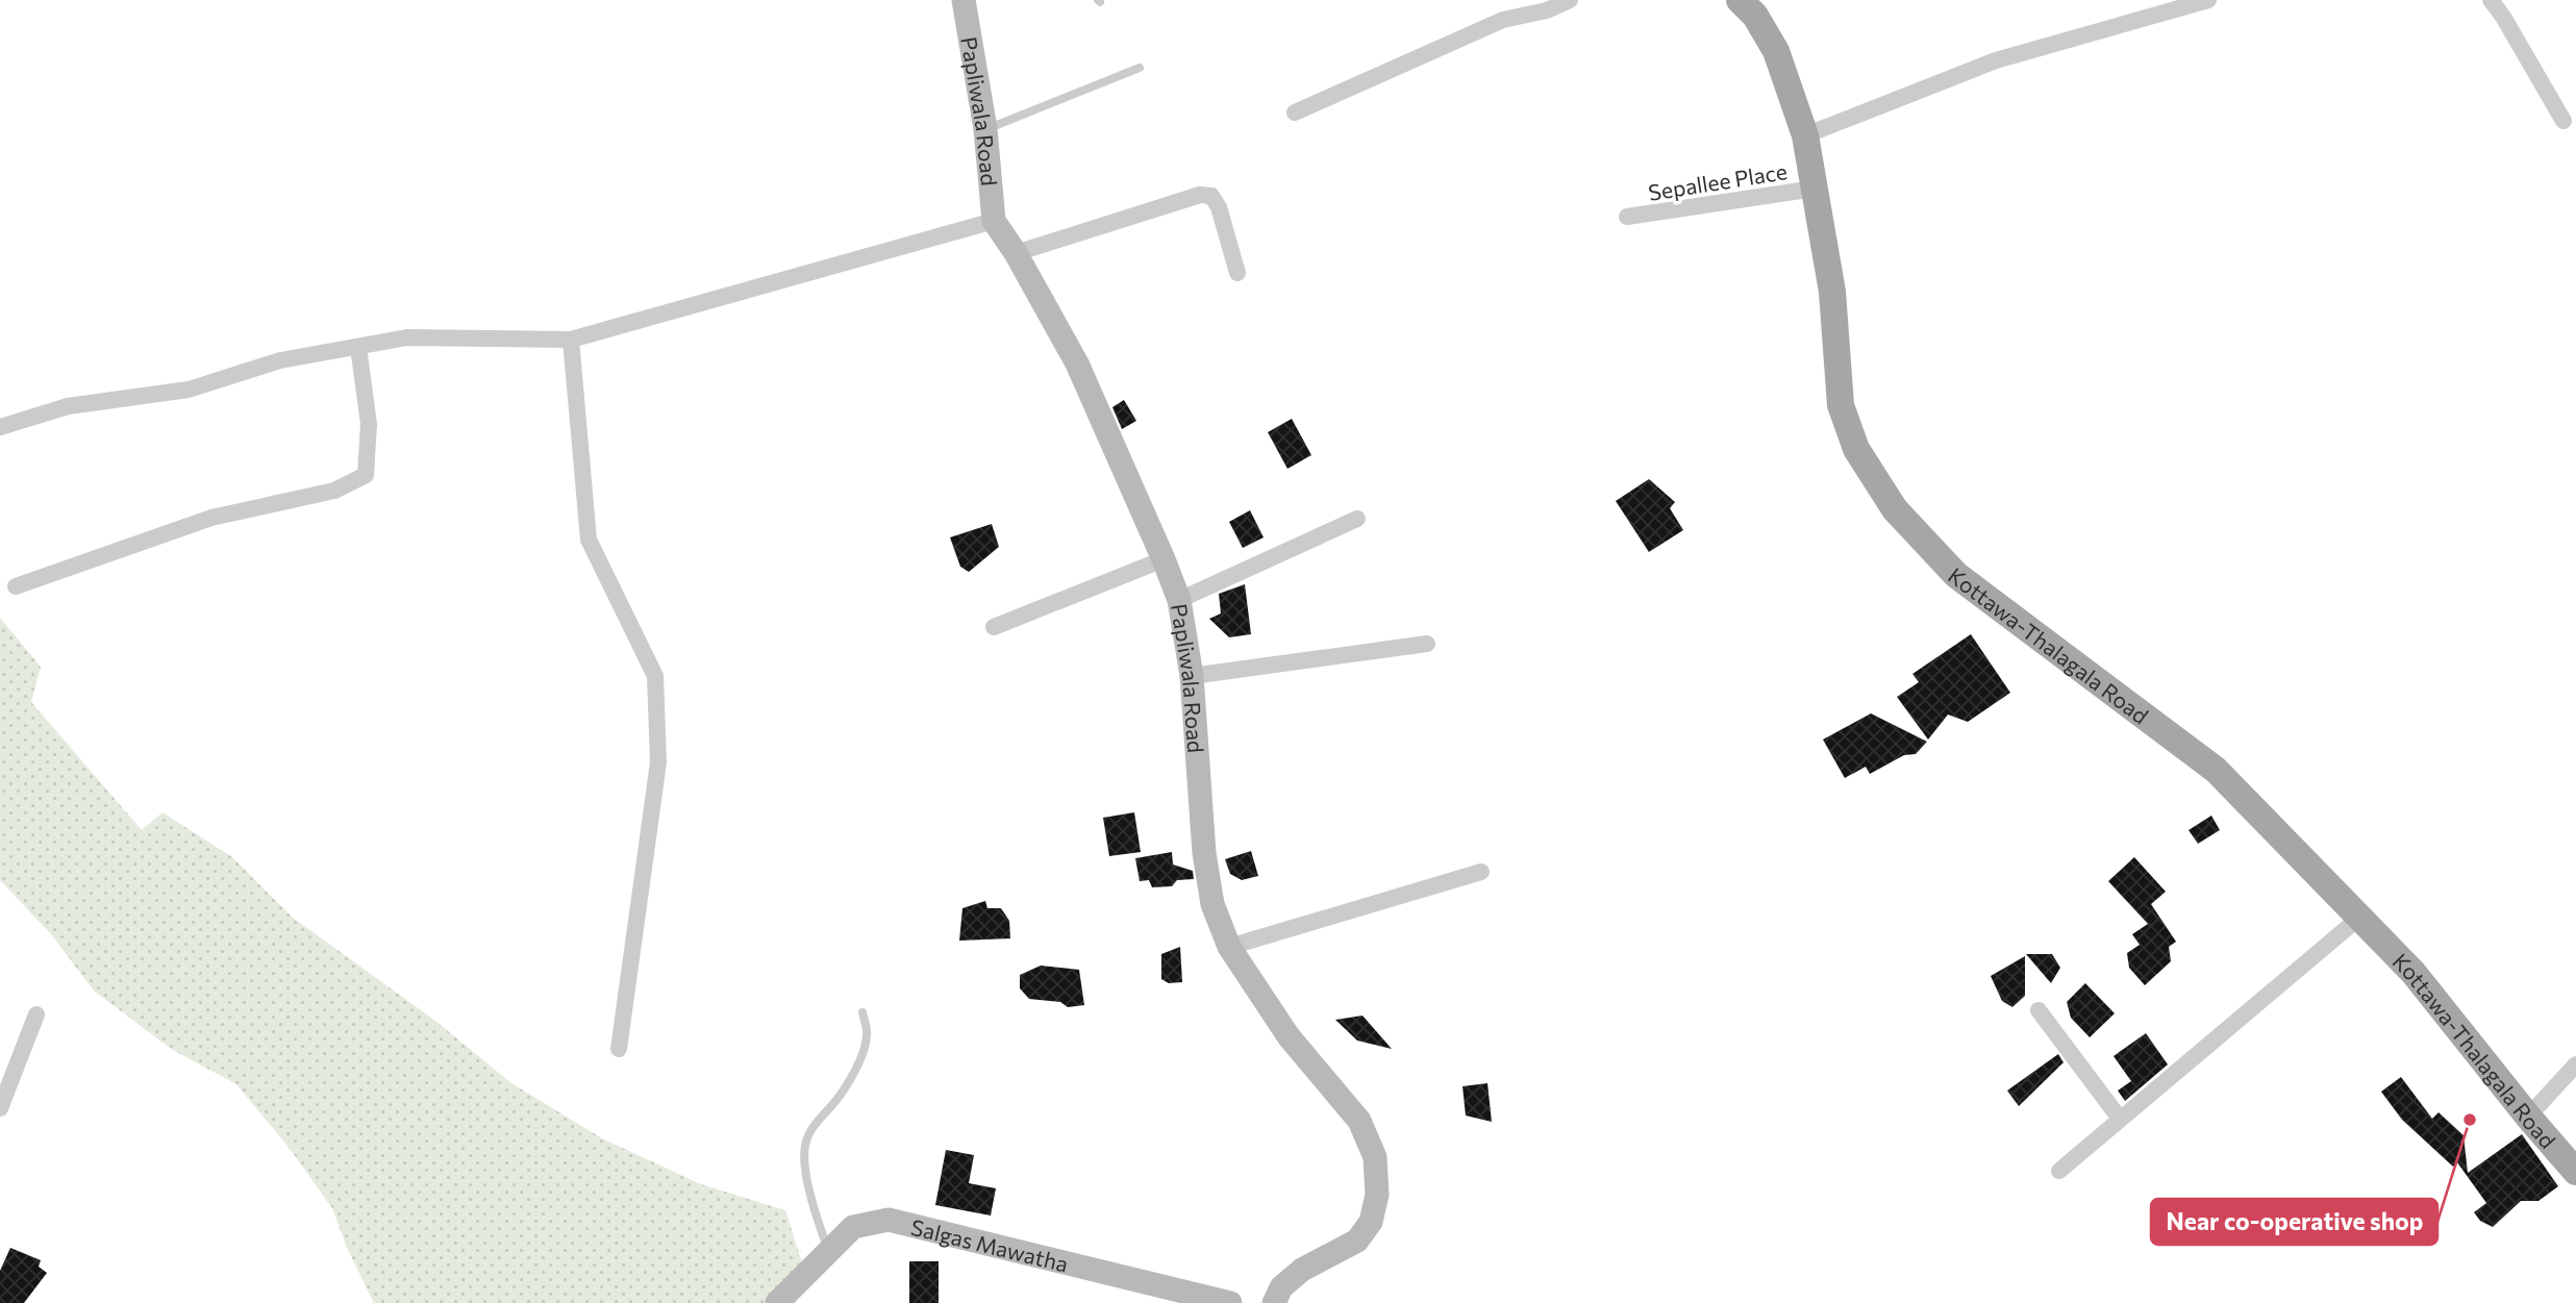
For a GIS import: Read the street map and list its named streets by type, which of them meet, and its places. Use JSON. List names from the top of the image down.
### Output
{
  "streets": {
    "main road": ["Kottawa-Thalagala Road"],
    "street": ["Papliwala Road", "Sepallee Place", "Salgas Mawatha"]
  },
  "crossings": [
    ["Sepallee Place", "Kottawa-Thalagala Road"]
  ],
  "places": ["Near co-operative shop"]
}
